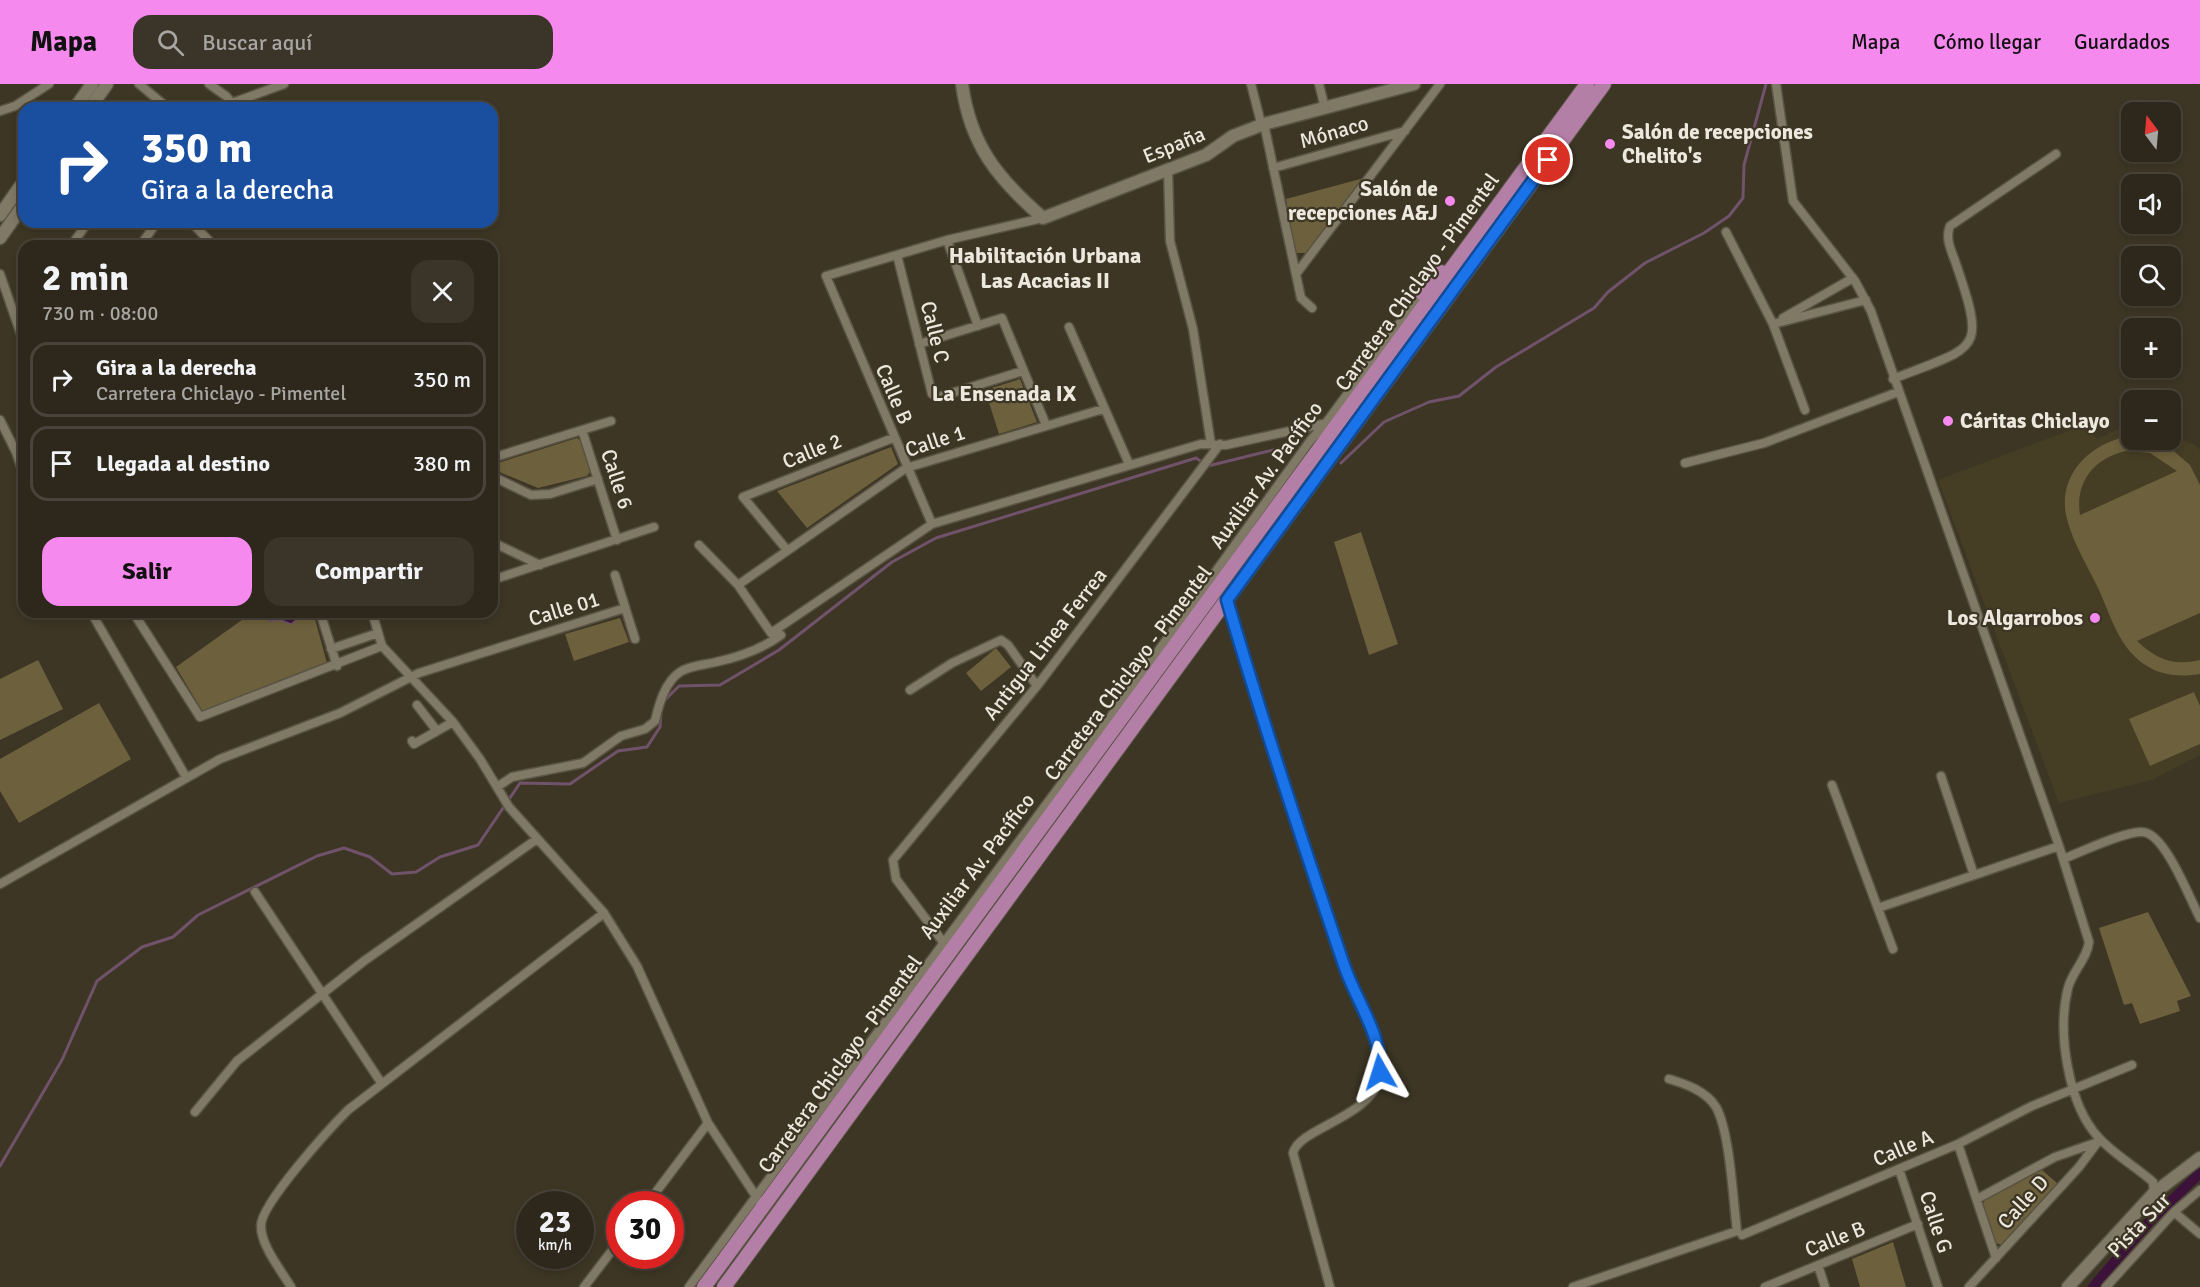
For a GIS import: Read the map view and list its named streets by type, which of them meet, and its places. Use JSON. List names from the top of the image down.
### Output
{
  "streets": {
    "main road": ["Carretera Chiclayo - Pimentel"],
    "street": [
      "Mónaco",
      "España",
      "Calle C",
      "Calle B",
      "Calle 1",
      "Calle 2",
      "Auxiliar Av. Pacífico",
      "Calle 6",
      "Calle 01",
      "Antigua Linea Ferrea",
      "Calle A",
      "Calle D",
      "Calle G",
      "Pista Sur"
    ]
  },
  "crossings": [
    ["España", "Calle C"],
    ["España", "Calle B"],
    ["Carretera Chiclayo - Pimentel", "Auxiliar Av. Pacífico"],
    ["Carretera Chiclayo - Pimentel", "Antigua Linea Ferrea"],
    ["Calle B", "Calle 1"],
    ["Calle B", "Calle 2"],
    ["Calle B", "Calle G"],
    ["Calle 1", "Calle 2"],
    ["Auxiliar Av. Pacífico", "Antigua Linea Ferrea"],
    ["Calle A", "Calle G"]
  ],
  "districts": ["Habilitación Urbana Las Acacias II", "La Ensenada IX"],
  "places": [
    "Salón de recepciones Chelito's",
    "Salón de recepciones A&J",
    "Cáritas Chiclayo",
    "Los Algarrobos"
  ],
  "north": "top",
  "page": {
    "header": "Mapa",
    "search": "Buscar aquí",
    "nav": ["Mapa", "Cómo llegar", "Guardados"],
    "map_buttons": ["+", "−"],
    "turn": ["350 m", "Gira a la derecha"],
    "heading": ["2 min", "730 m · 08:00"],
    "list": [
      {
        "name": "Gira a la derecha",
        "note": "Carretera Chiclayo - Pimentel",
        "value": "350 m"
      },
      {
        "name": "Llegada al destino",
        "value": "380 m"
      }
    ],
    "buttons": ["Salir", "Compartir"],
    "speed": "23 km/h",
    "limit": "30"
  }
}
